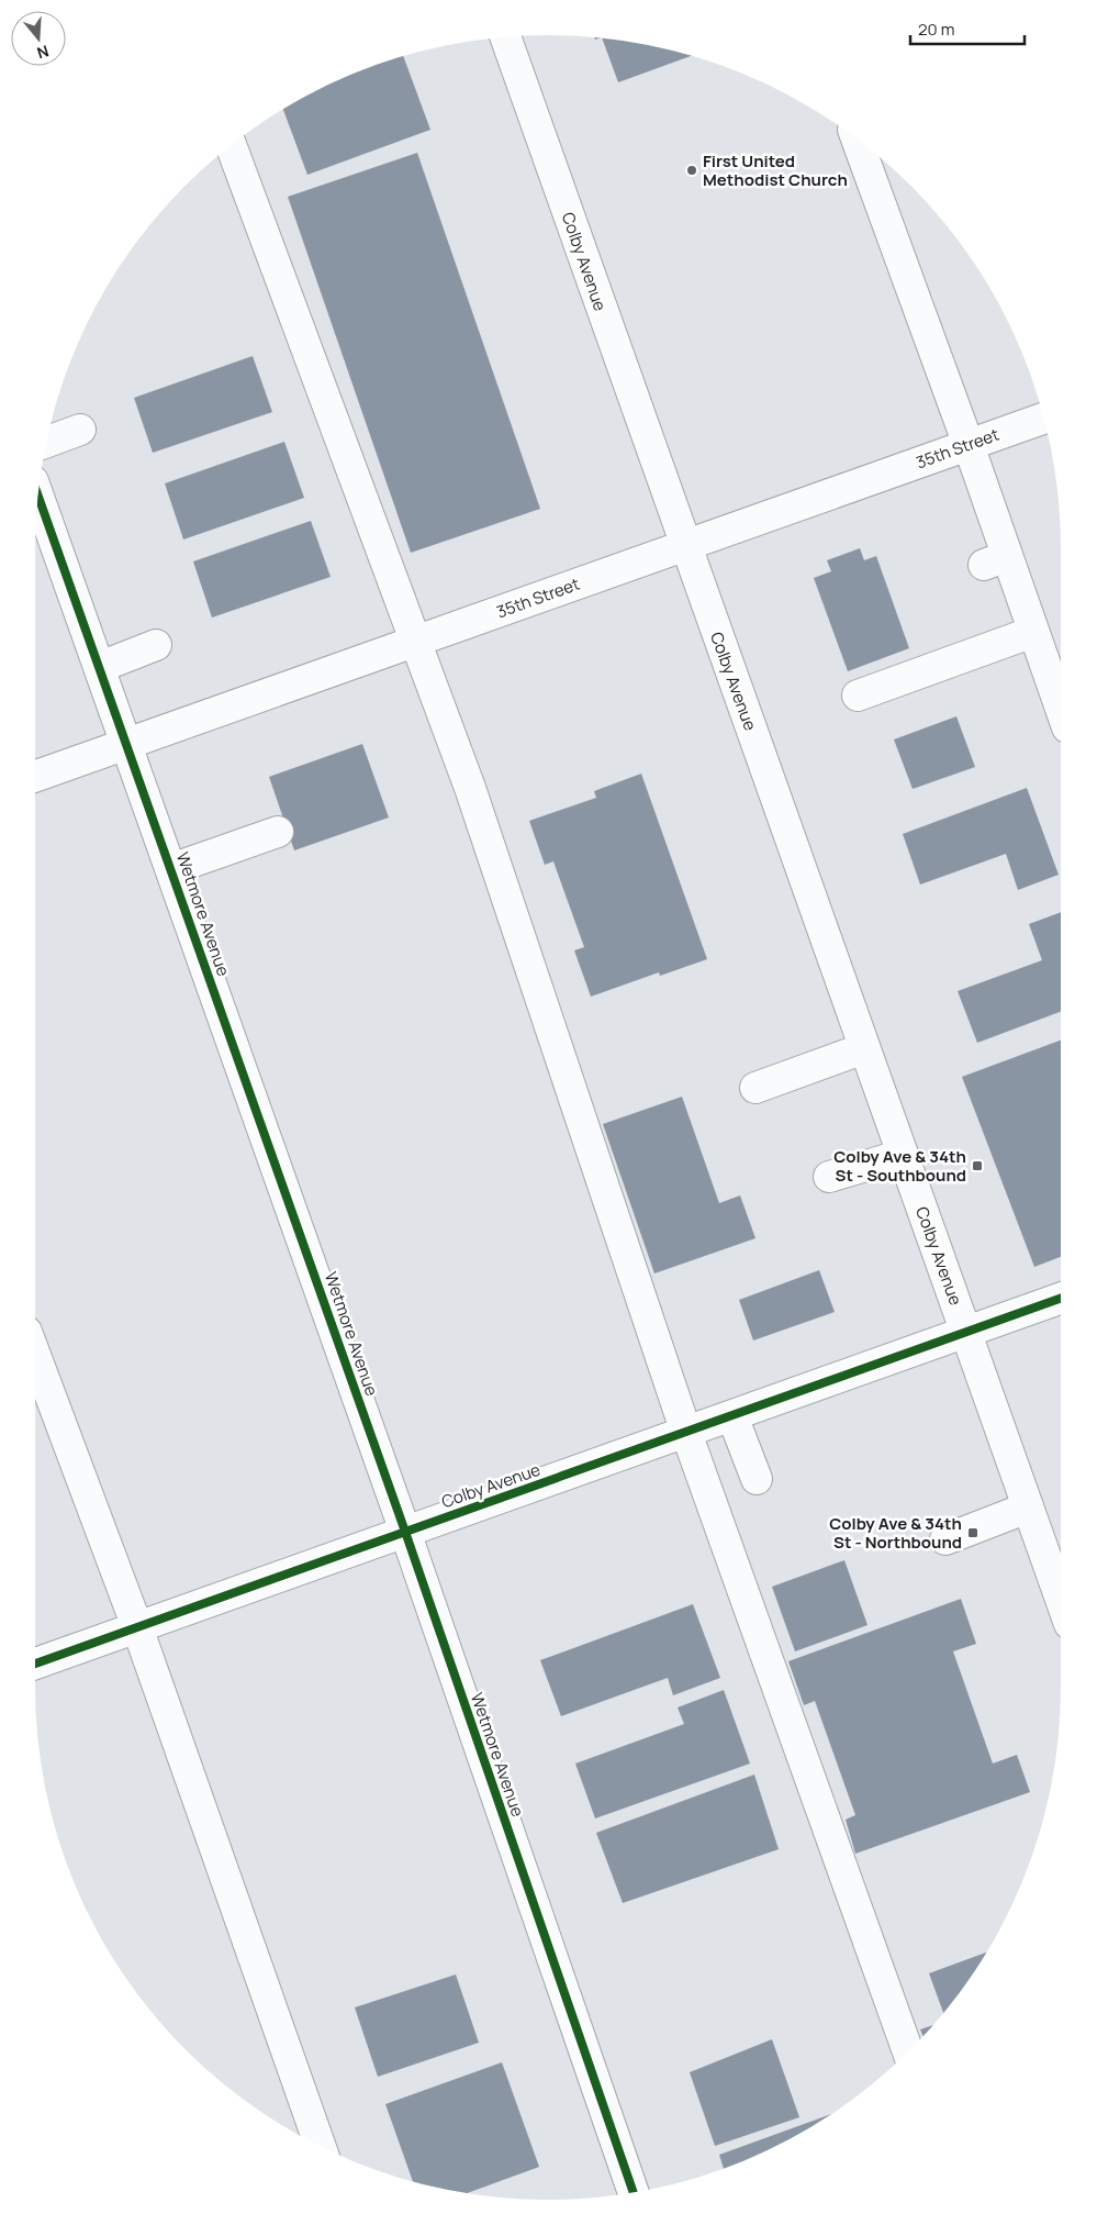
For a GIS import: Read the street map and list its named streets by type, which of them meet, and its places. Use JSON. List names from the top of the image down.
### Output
{
  "streets": {
    "street": ["Colby Avenue", "35th Street", "Wetmore Avenue"]
  },
  "crossings": [
    ["Colby Avenue", "35th Street"],
    ["Colby Avenue", "Wetmore Avenue"],
    ["35th Street", "Wetmore Avenue"]
  ],
  "places": {
    "other": ["First United Methodist Church"],
    "transit": ["Colby Ave & 34th St - Southbound", "Colby Ave & 34th St - Northbound"]
  },
  "scale_bar": "20 m",
  "north": "bottom"
}
